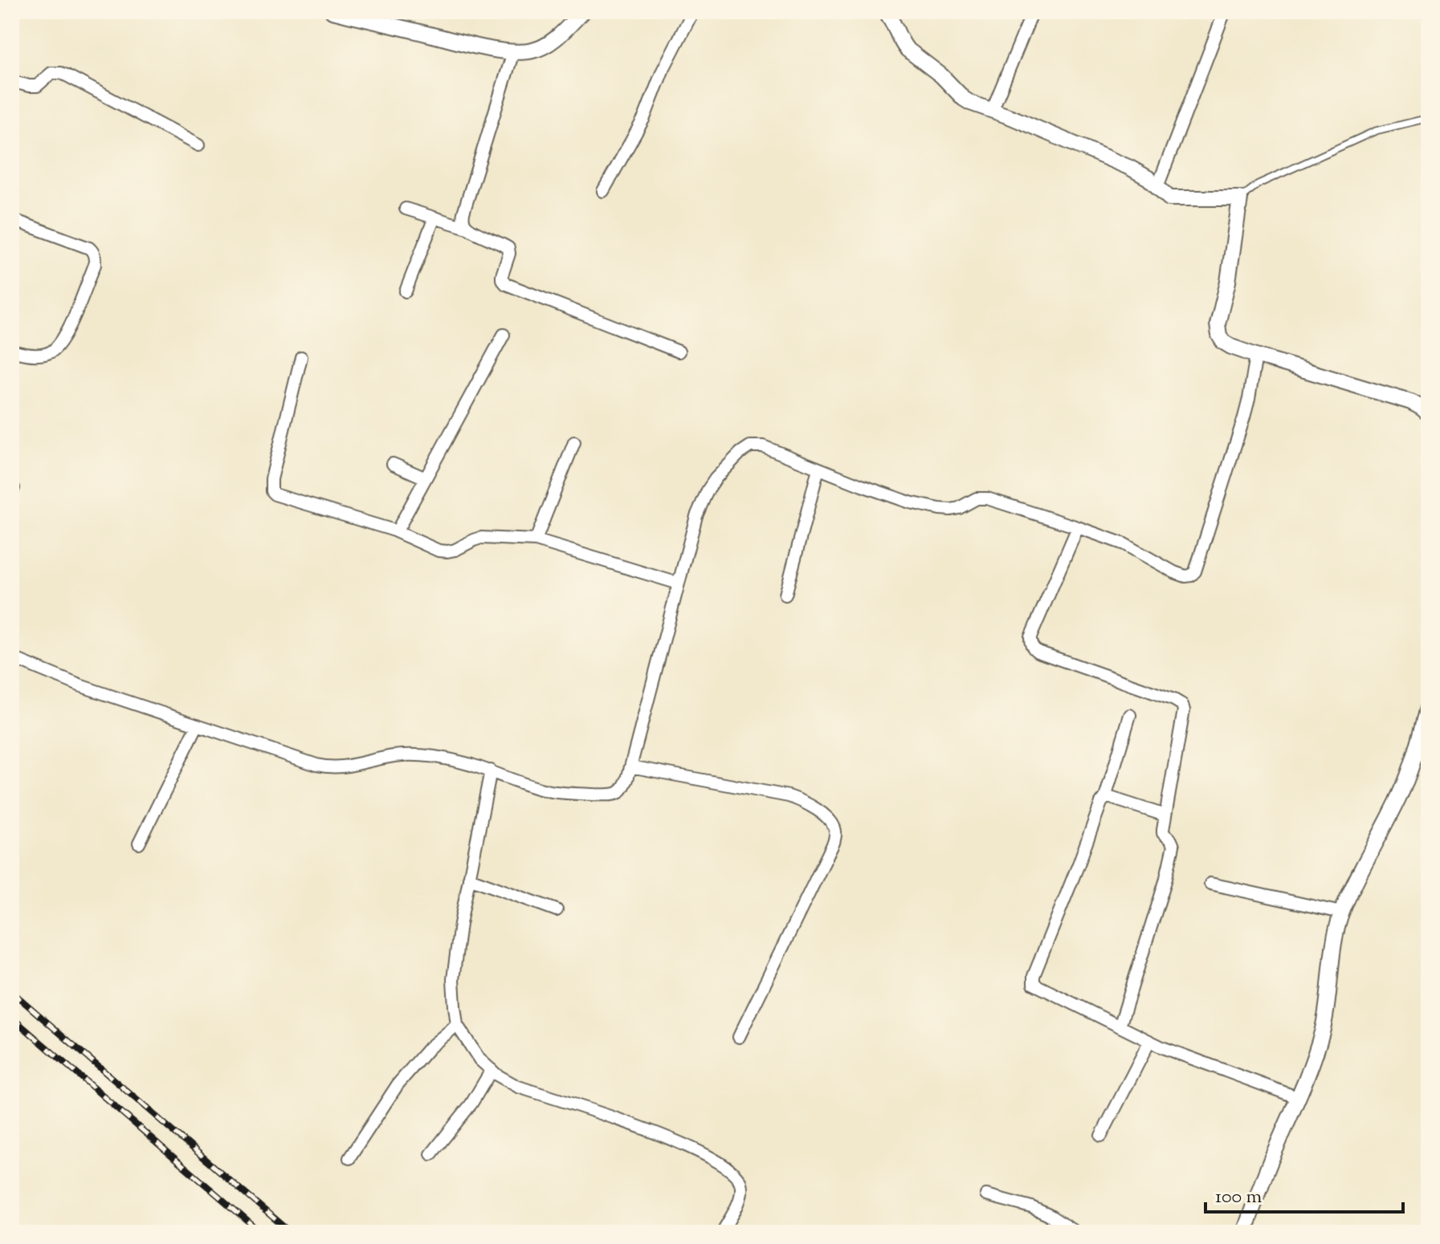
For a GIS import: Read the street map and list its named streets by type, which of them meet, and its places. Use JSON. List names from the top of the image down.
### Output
{
  "scale_bar": "100 m"
}
